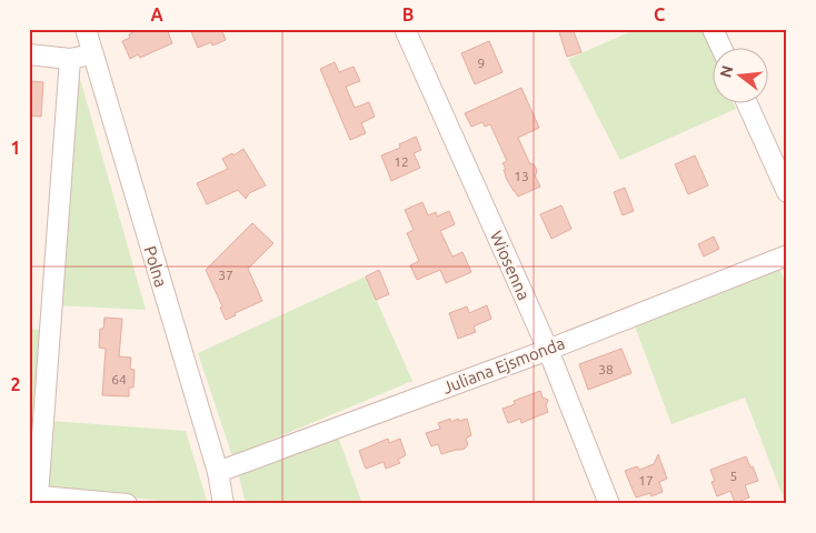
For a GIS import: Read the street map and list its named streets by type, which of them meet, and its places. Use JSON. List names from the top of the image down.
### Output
{
  "streets": {
    "street": ["Wiosenna", "Polna", "Juliana Ejsmonda"]
  },
  "crossings": [
    ["Wiosenna", "Juliana Ejsmonda"],
    ["Polna", "Juliana Ejsmonda"]
  ],
  "house_numbers": [
    "9",
    "12",
    "13",
    "37",
    "38",
    "64",
    "5",
    "17"
  ],
  "north": "left",
  "grid": {
    "columns": ["A", "B", "C"],
    "rows": ["1", "2"]
  }
}
